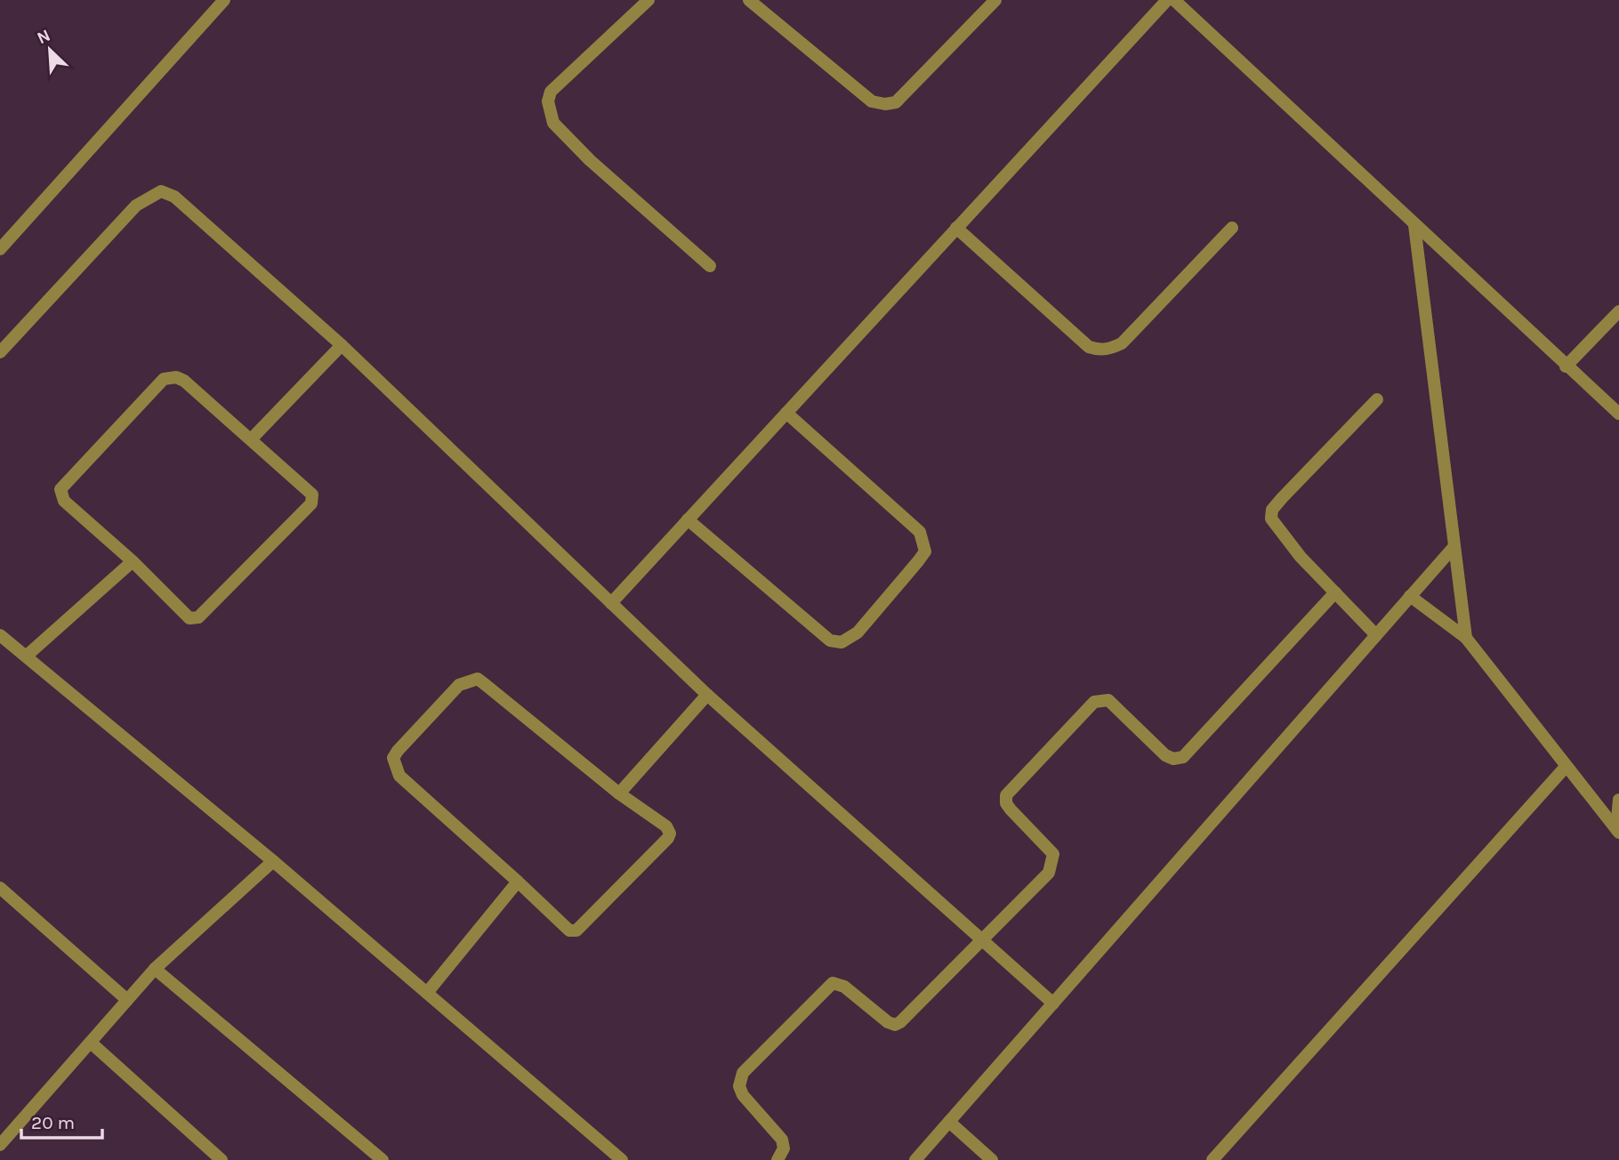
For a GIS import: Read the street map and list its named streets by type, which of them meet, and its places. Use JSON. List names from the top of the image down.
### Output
{
  "scale_bar": "20 m",
  "north": "top left"
}
